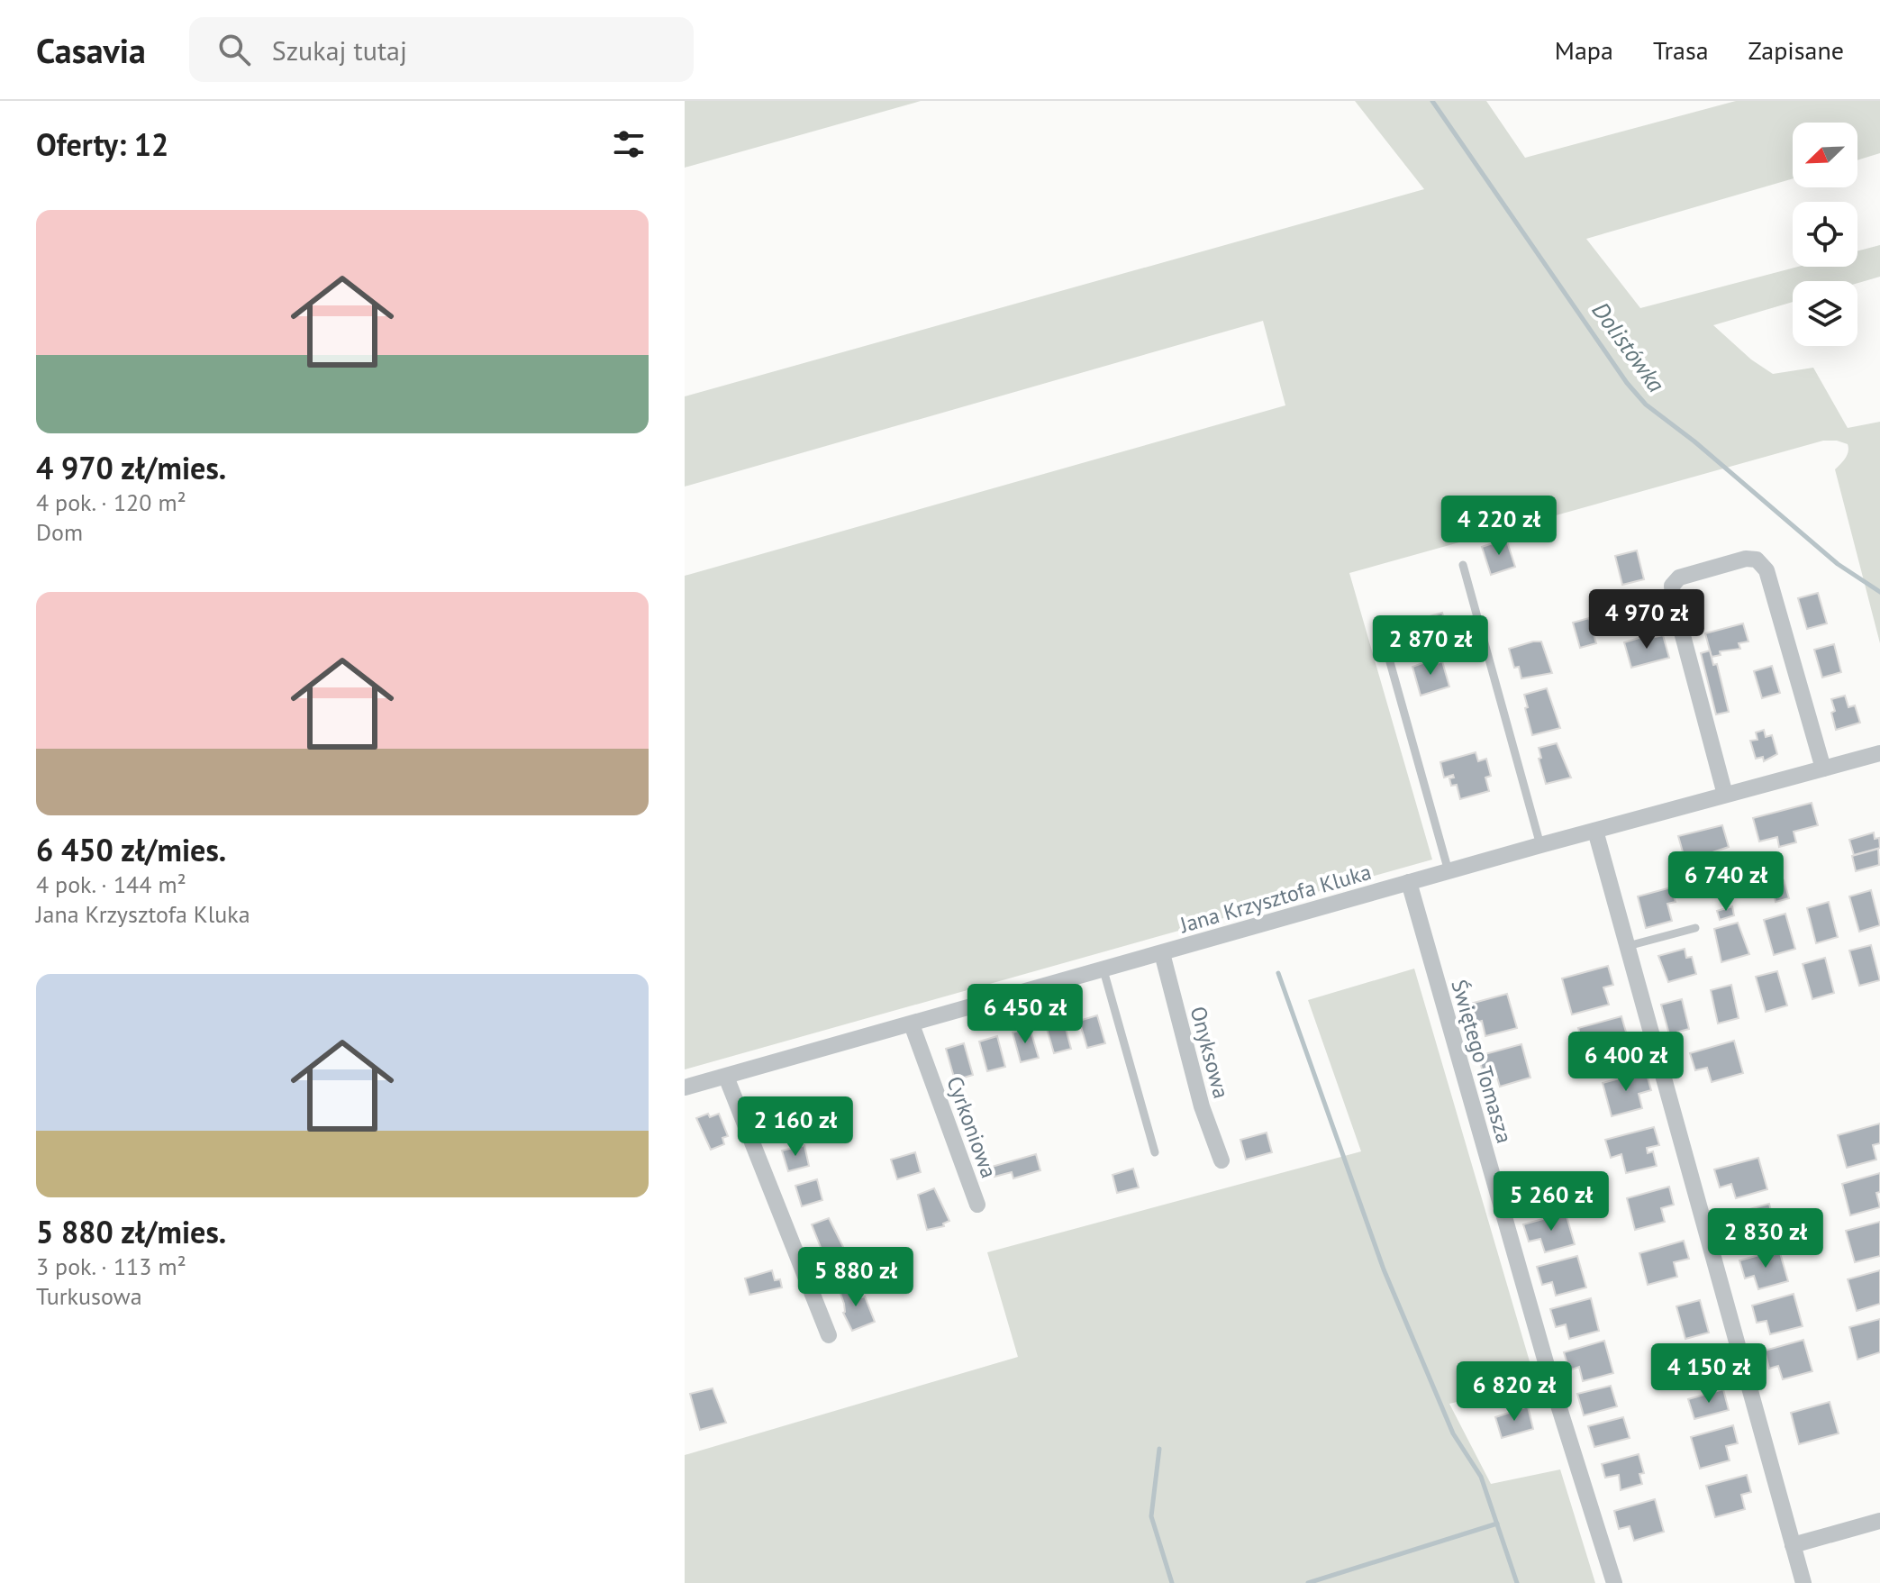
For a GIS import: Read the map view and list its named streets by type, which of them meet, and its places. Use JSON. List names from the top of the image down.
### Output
{
  "streets": {
    "street": [
      "Jana Krzysztofa Kluka",
      "Onyksowa",
      "Świętego Tomasza",
      "Cyrkoniowa"
    ]
  },
  "crossings": [
    ["Jana Krzysztofa Kluka", "Onyksowa"],
    ["Jana Krzysztofa Kluka", "Świętego Tomasza"],
    ["Jana Krzysztofa Kluka", "Cyrkoniowa"]
  ],
  "water": ["Dolistówka"],
  "north": "bottom left",
  "page": {
    "header": "Casavia",
    "search": "Szukaj tutaj",
    "nav": ["Mapa", "Trasa", "Zapisane"],
    "heading": "Oferty: 12",
    "list": [
      {
        "name": "4 970 zł/mies.",
        "note": "4 pok. · 120 m² · Dom"
      },
      {
        "name": "6 450 zł/mies.",
        "note": "4 pok. · 144 m² · Jana Krzysztofa Kluka"
      },
      {
        "name": "5 880 zł/mies.",
        "note": "3 pok. · 113 m² · Turkusowa"
      }
    ],
    "price": [
      "4 220 zł",
      "4 970 zł",
      "2 870 zł",
      "6 740 zł",
      "6 450 zł",
      "6 400 zł",
      "2 160 zł",
      "5 260 zł",
      "2 830 zł",
      "5 880 zł",
      "4 150 zł",
      "6 820 zł"
    ]
  }
}
